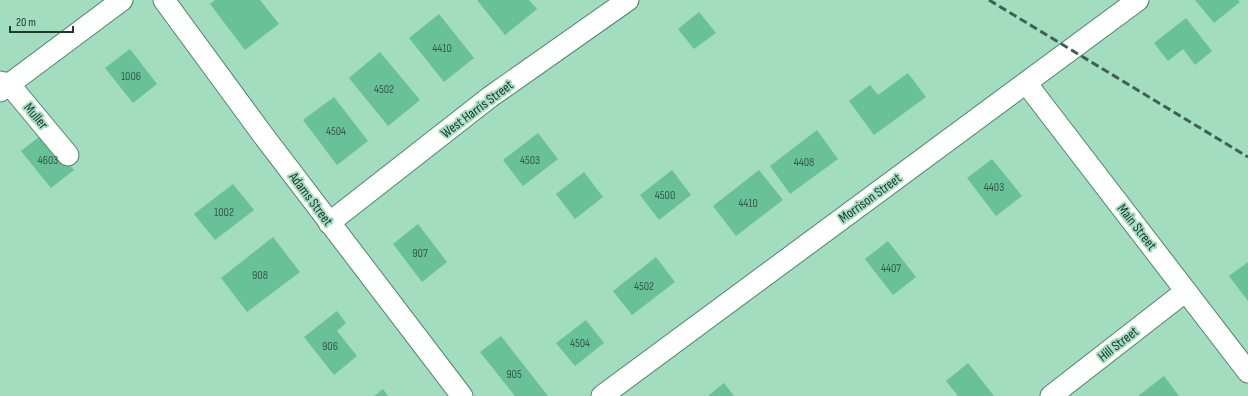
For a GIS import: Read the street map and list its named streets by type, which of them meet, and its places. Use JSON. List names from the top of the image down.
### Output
{
  "streets": {
    "street": [
      "West Harris Street",
      "Muller",
      "Morrison Street",
      "Adams Street",
      "Main Street",
      "Hill Street"
    ]
  },
  "crossings": [
    ["West Harris Street", "Adams Street"],
    ["Morrison Street", "Main Street"],
    ["Main Street", "Hill Street"]
  ],
  "house_numbers": [
    "4410",
    "1006",
    "4502",
    "4504",
    "4603",
    "4503",
    "4408",
    "4403",
    "4500",
    "4410",
    "1002",
    "907",
    "4407",
    "908",
    "4502",
    "4504",
    "906",
    "905"
  ],
  "scale_bar": "20 m"
}
